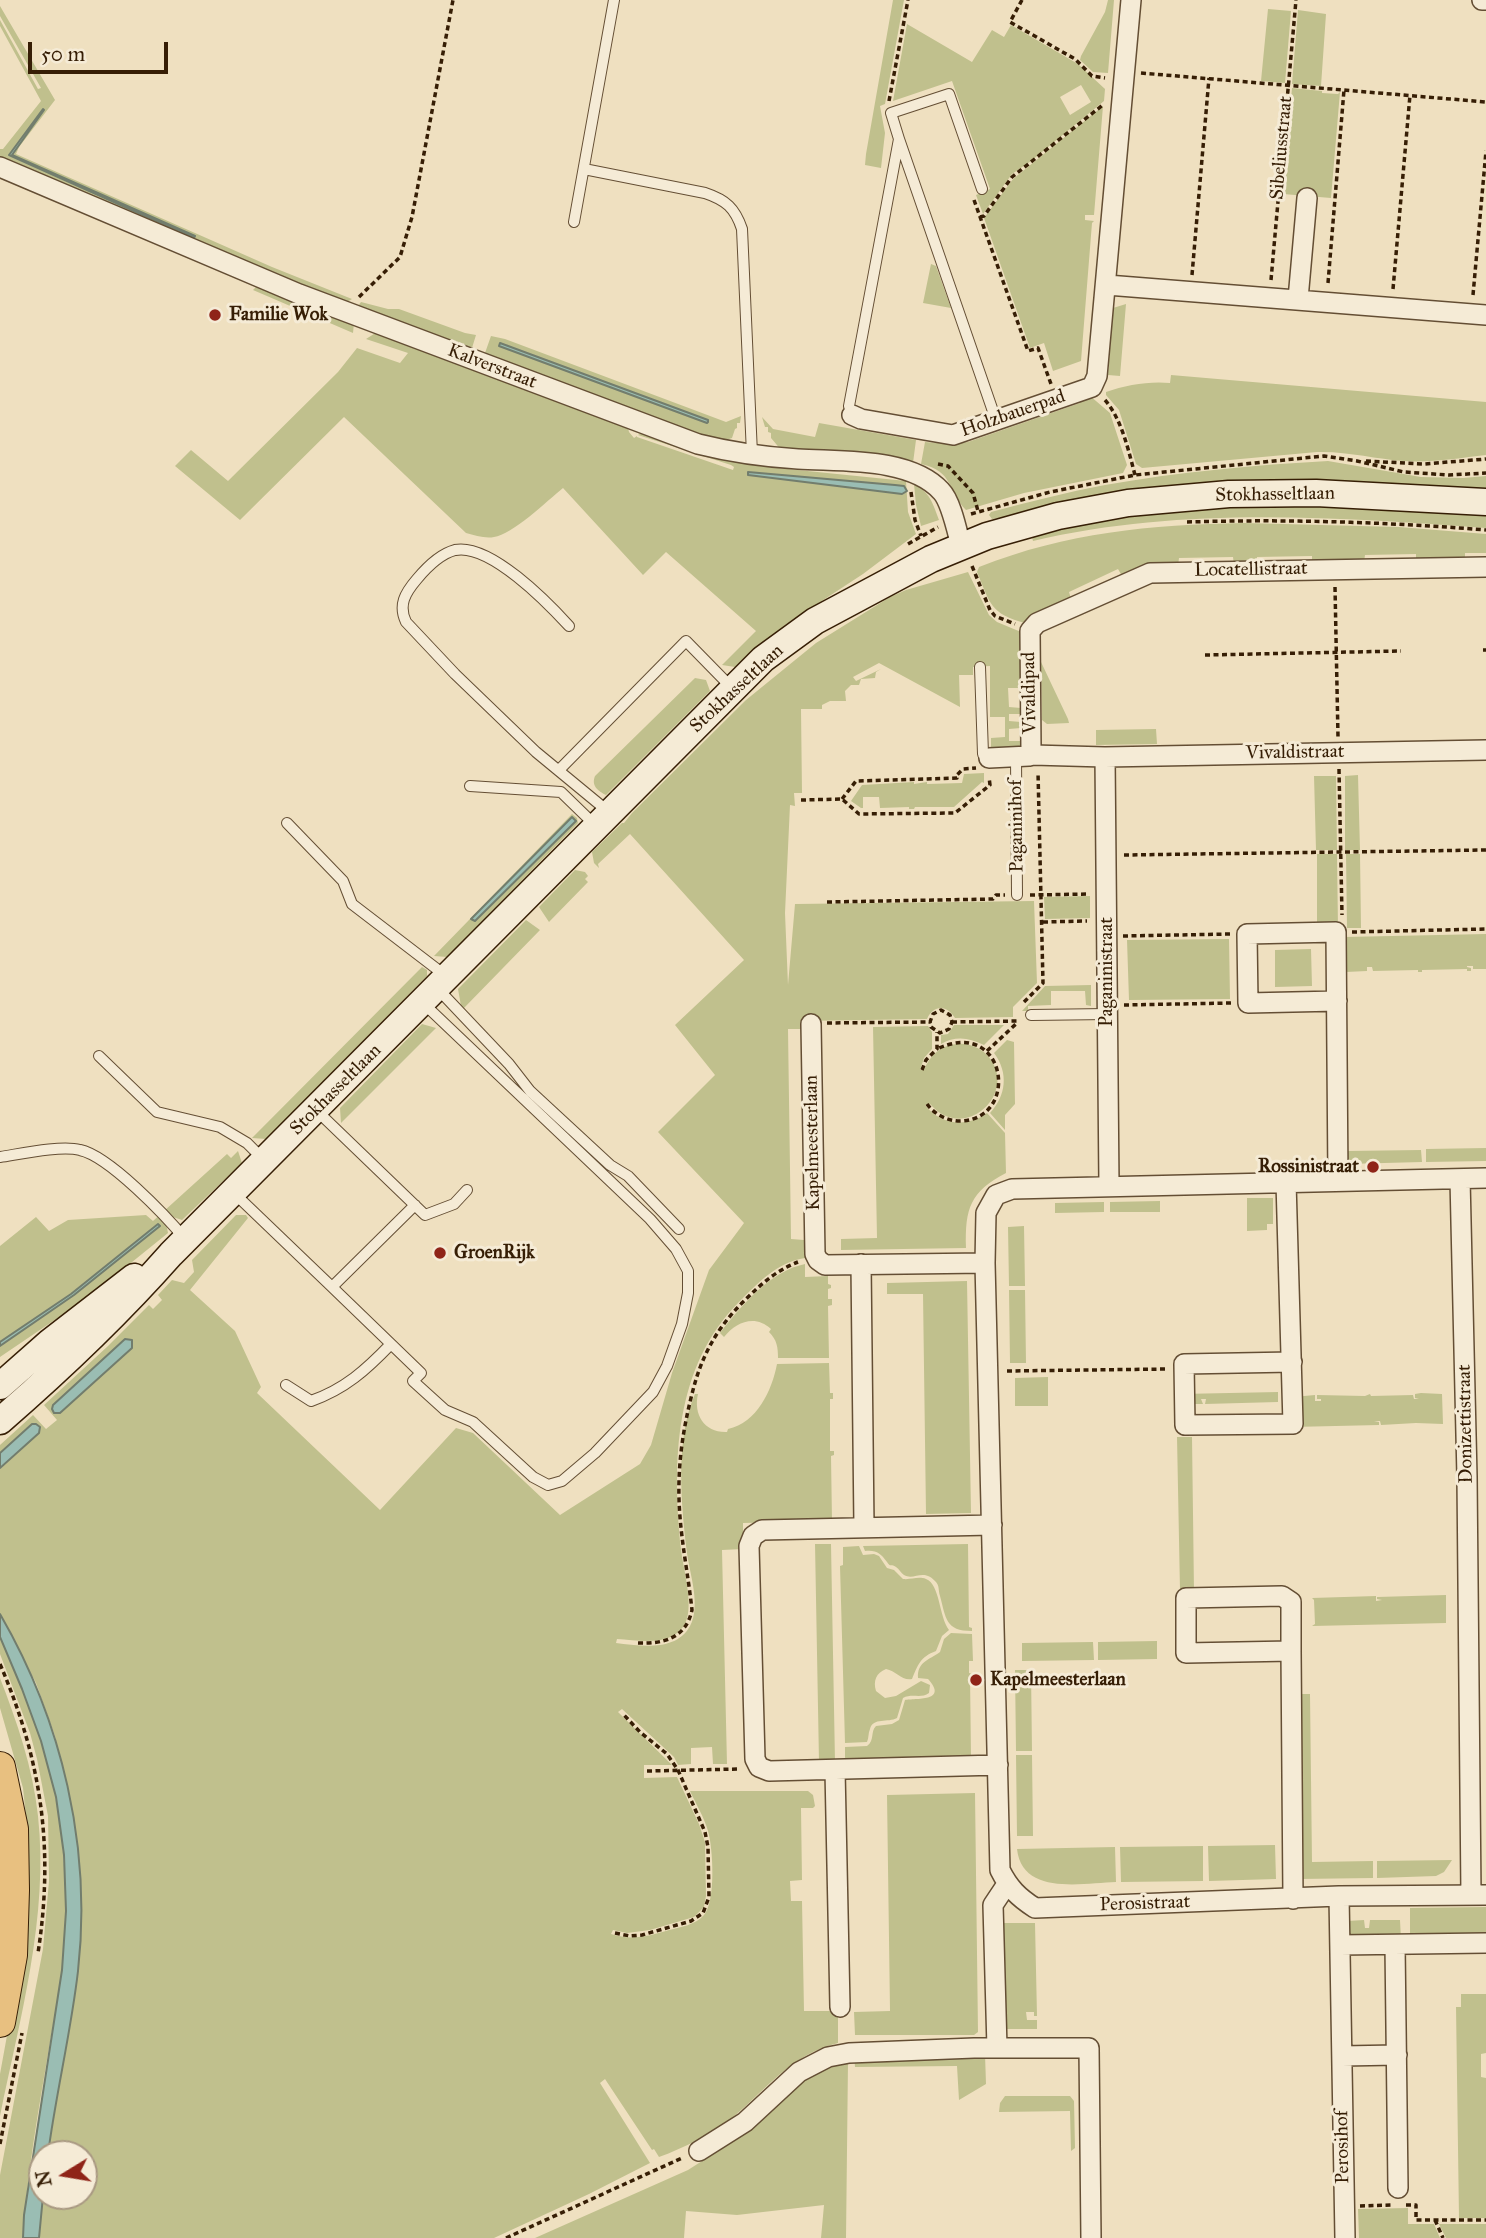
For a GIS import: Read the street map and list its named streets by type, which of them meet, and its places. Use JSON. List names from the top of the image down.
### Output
{
  "streets": {
    "street": [
      "Sibeliusstraat",
      "Kalverstraat",
      "Holzbauerpad",
      "Stokhasseltlaan",
      "Locatellistraat",
      "Vivaldipad",
      "Vivaldistraat",
      "Paganinihof",
      "Paganinistraat",
      "Kapelmeesterlaan",
      "Donizettistraat",
      "Perosistraat",
      "Perosihof"
    ]
  },
  "crossings": [
    ["Kalverstraat", "Stokhasseltlaan"],
    ["Locatellistraat", "Vivaldipad"],
    ["Vivaldipad", "Paganinihof"],
    ["Vivaldistraat", "Paganinihof"],
    ["Vivaldistraat", "Paganinistraat"],
    ["Paganinihof", "Paganinistraat"],
    ["Donizettistraat", "Perosistraat"],
    ["Perosistraat", "Perosihof"]
  ],
  "places": [
    "Familie Wok",
    "Rossinistraat",
    "GroenRijk",
    "Kapelmeesterlaan"
  ],
  "scale_bar": "50 m",
  "north": "left"
}
